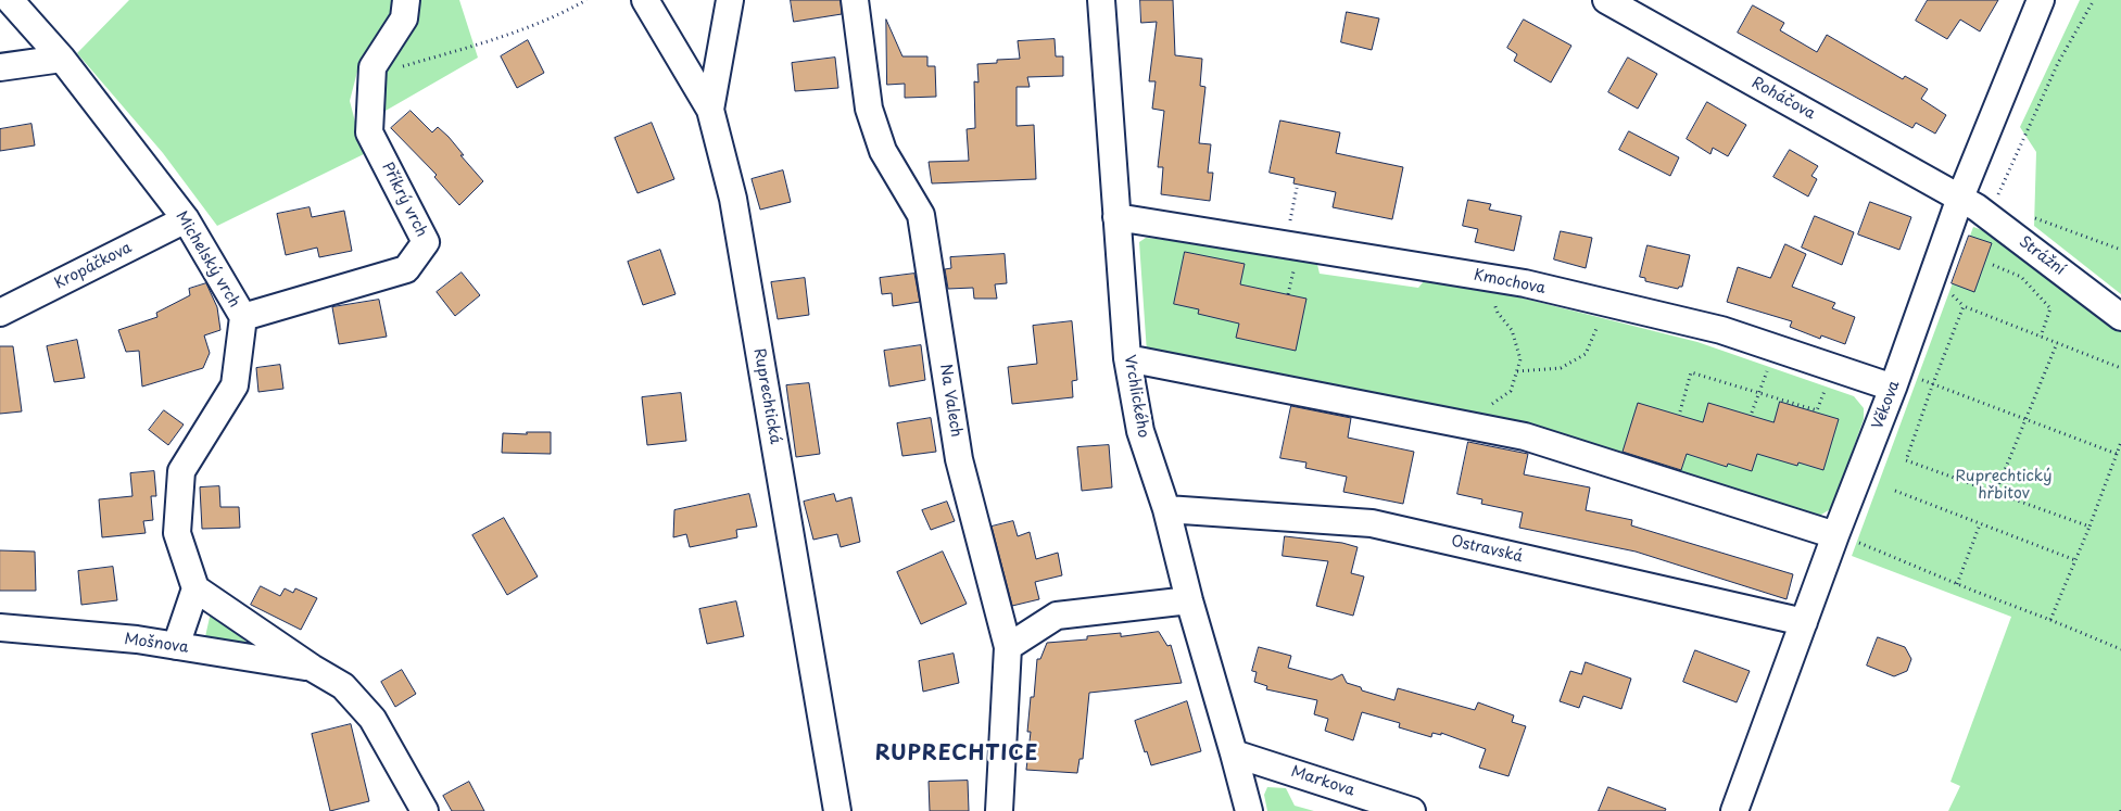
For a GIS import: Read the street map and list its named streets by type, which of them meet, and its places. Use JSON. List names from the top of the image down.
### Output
{
  "streets": {
    "street": [
      "Roháčova",
      "Příkrý vrch",
      "Strážní",
      "Michelský vrch",
      "Kropáčkova",
      "Kmochova",
      "Ruprechtická",
      "Vrchlického",
      "Na Valech",
      "Věkova",
      "Ostravská",
      "Mošnova",
      "Markova"
    ]
  },
  "crossings": [
    ["Roháčova", "Strážní"],
    ["Roháčova", "Věkova"],
    ["Příkrý vrch", "Michelský vrch"],
    ["Strážní", "Věkova"],
    ["Michelský vrch", "Kropáčkova"],
    ["Kmochova", "Vrchlického"],
    ["Kmochova", "Věkova"],
    ["Vrchlického", "Ostravská"],
    ["Vrchlického", "Markova"],
    ["Věkova", "Ostravská"]
  ],
  "districts": ["RUPRECHTICE"],
  "parks": ["Ruprechtický hřbitov"]
}
